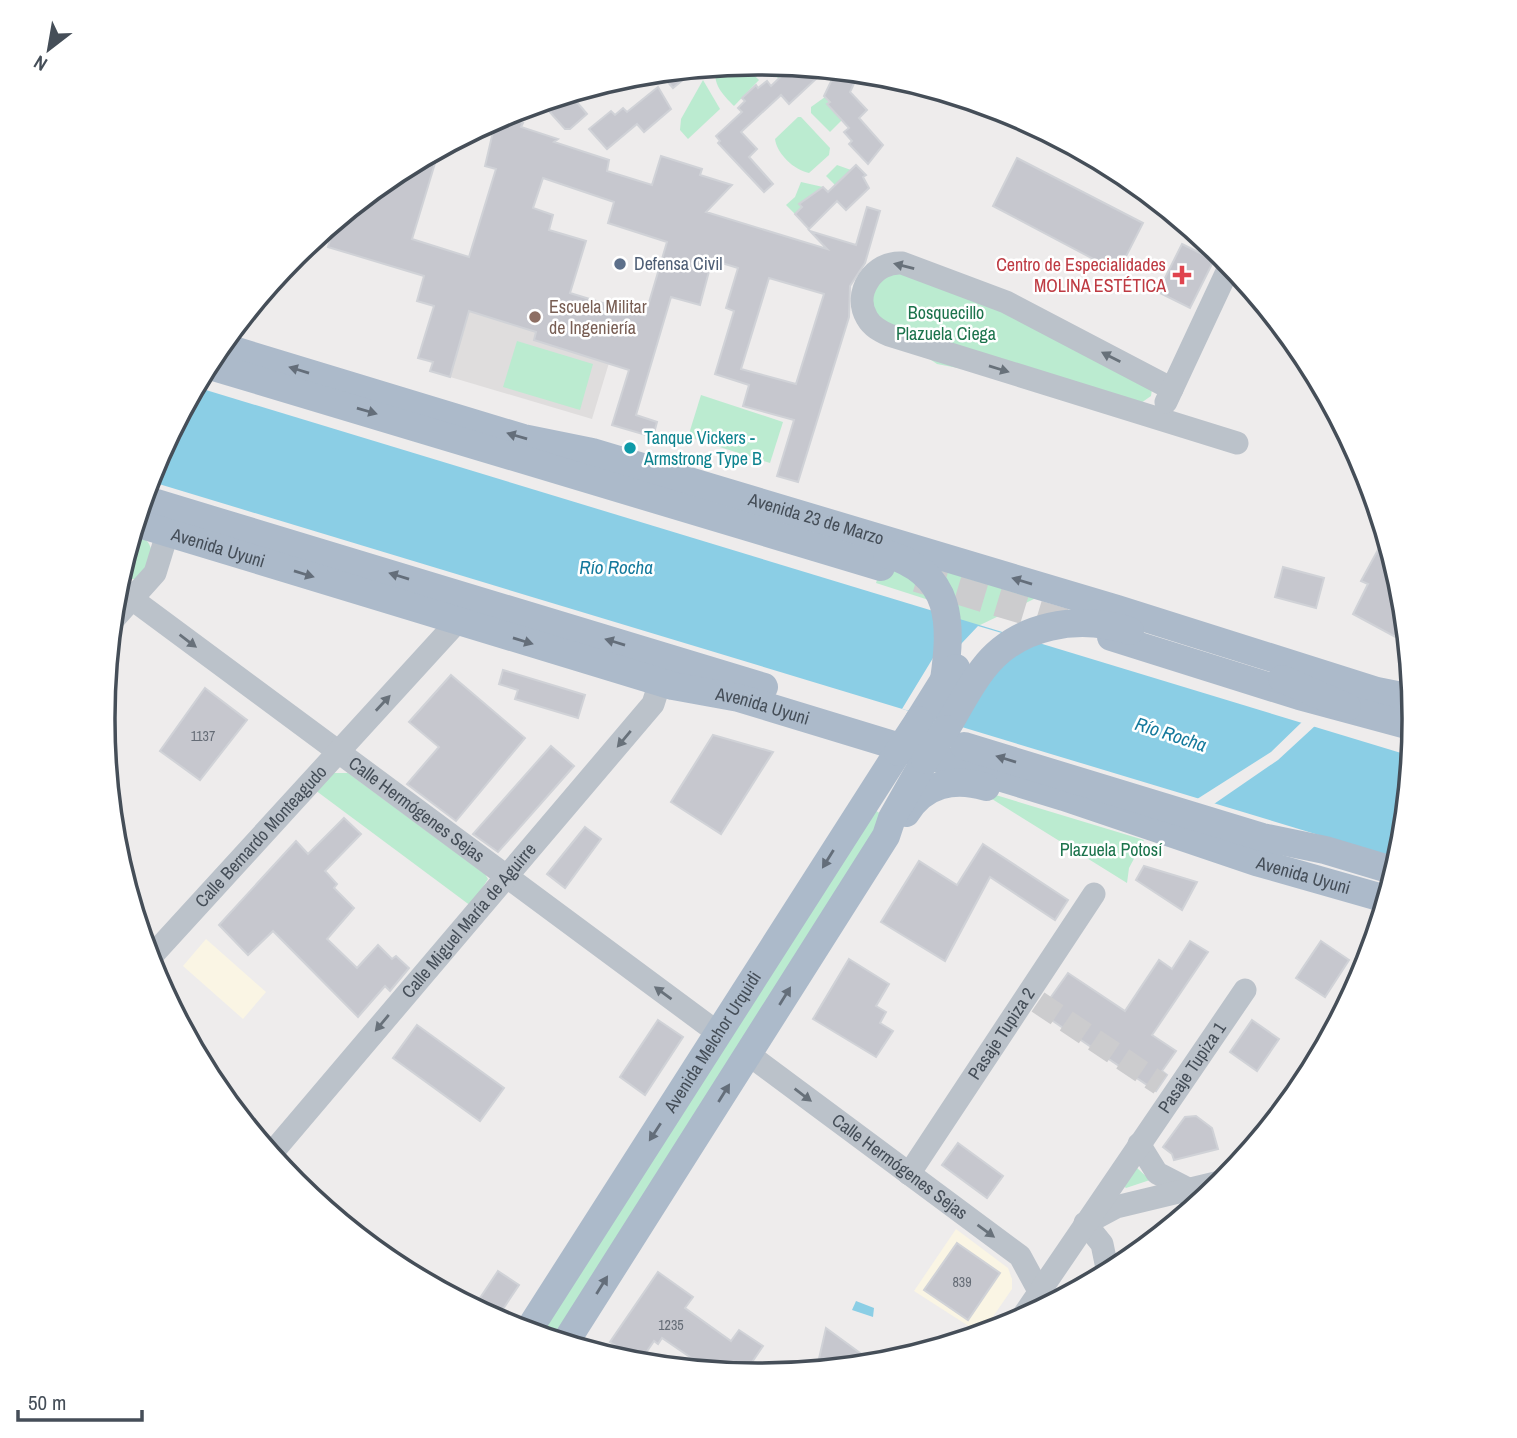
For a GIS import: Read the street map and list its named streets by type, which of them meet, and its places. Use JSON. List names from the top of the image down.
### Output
{
  "streets": {
    "main road": ["Avenida 23 de Marzo", "Avenida Uyuni", "Avenida Melchor Urquidi"],
    "street": [
      "Calle Hermógenes Sejas",
      "Calle Bernardo Monteagudo",
      "Calle Miguel María de Aguirre",
      "Pasaje Tupiza 2",
      "Pasaje Tupiza 1"
    ]
  },
  "crossings": [
    ["Avenida Uyuni", "Calle Bernardo Monteagudo"],
    ["Avenida Uyuni", "Calle Miguel María de Aguirre"],
    ["Calle Hermógenes Sejas", "Calle Bernardo Monteagudo"],
    ["Calle Hermógenes Sejas", "Calle Miguel María de Aguirre"],
    ["Calle Hermógenes Sejas", "Pasaje Tupiza 2"],
    ["Calle Hermógenes Sejas", "Avenida Melchor Urquidi"],
    ["Calle Hermógenes Sejas", "Pasaje Tupiza 1"]
  ],
  "one_way": ["Calle Bernardo Monteagudo", "Calle Miguel María de Aguirre"],
  "water": ["Río Rocha"],
  "parks": ["Bosquecillo Plazuela Ciega", "Plazuela Potosí"],
  "places": {
    "other": ["Defensa Civil", "Escuela Militar de Ingeniería", "Tanque Vickers - Armstrong Type B"],
    "health": ["Centro de Especialidades MOLINA ESTÉTICA"]
  },
  "house_numbers": ["1137", "839", "1235"],
  "scale_bar": "50 m",
  "north": "bottom left"
}
